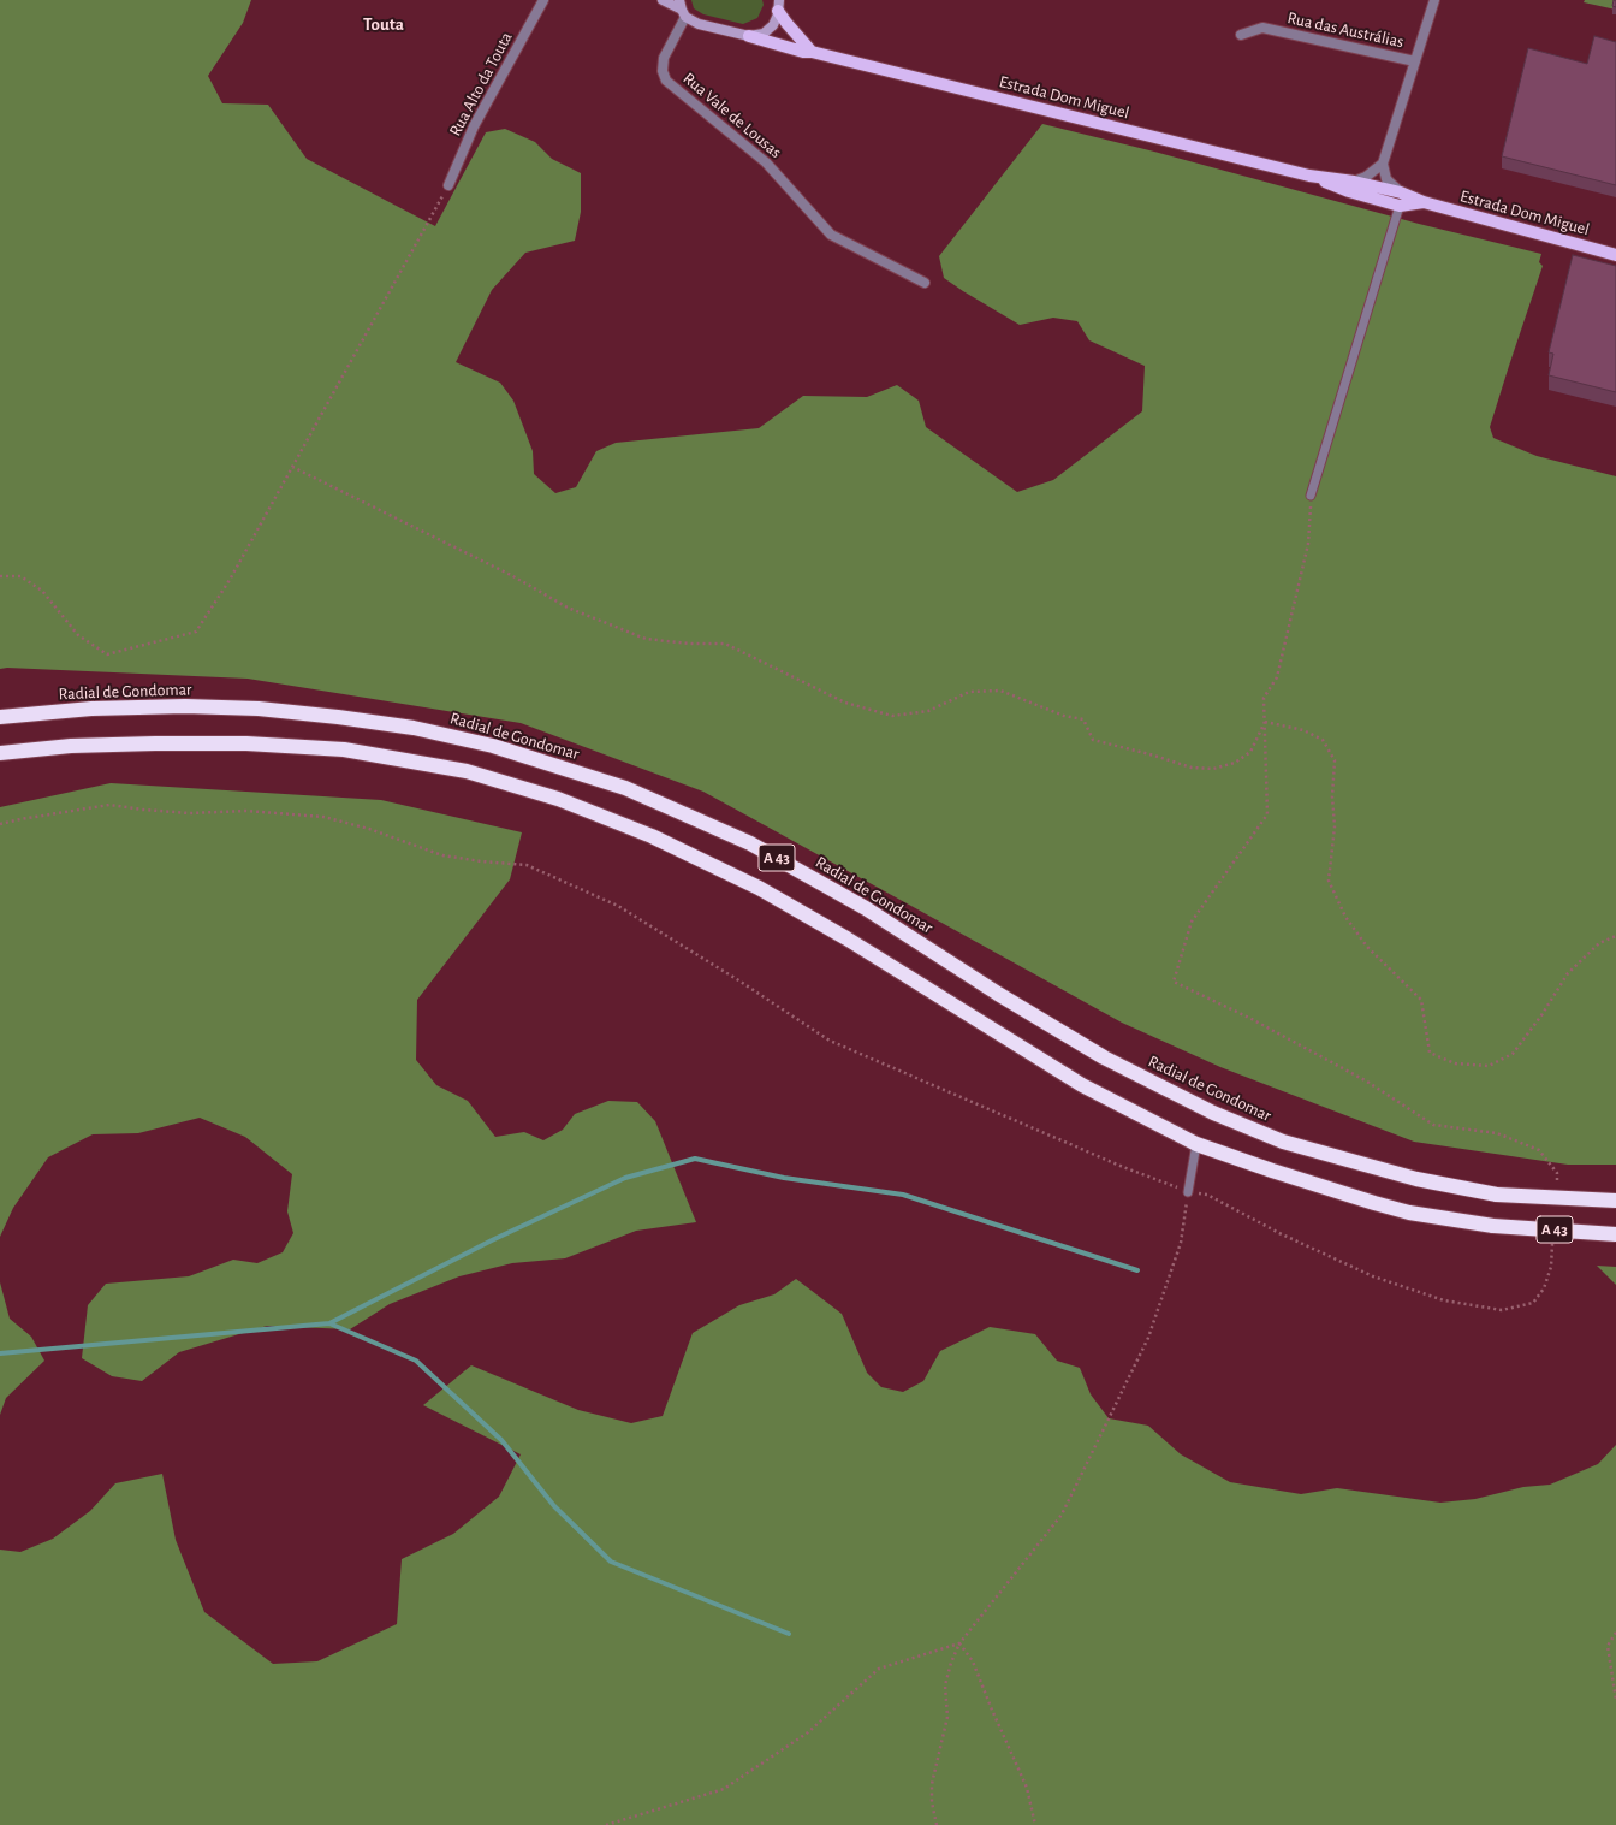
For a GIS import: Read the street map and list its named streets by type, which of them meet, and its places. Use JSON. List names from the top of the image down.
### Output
{
  "streets": {
    "highway": ["Radial de Gondomar", "A 43"],
    "main road": ["Estrada Dom Miguel"],
    "street": ["Rua das Austrálias", "Rua Alto da Touta", "Rua Vale de Lousas"]
  },
  "districts": ["Touta"]
}
